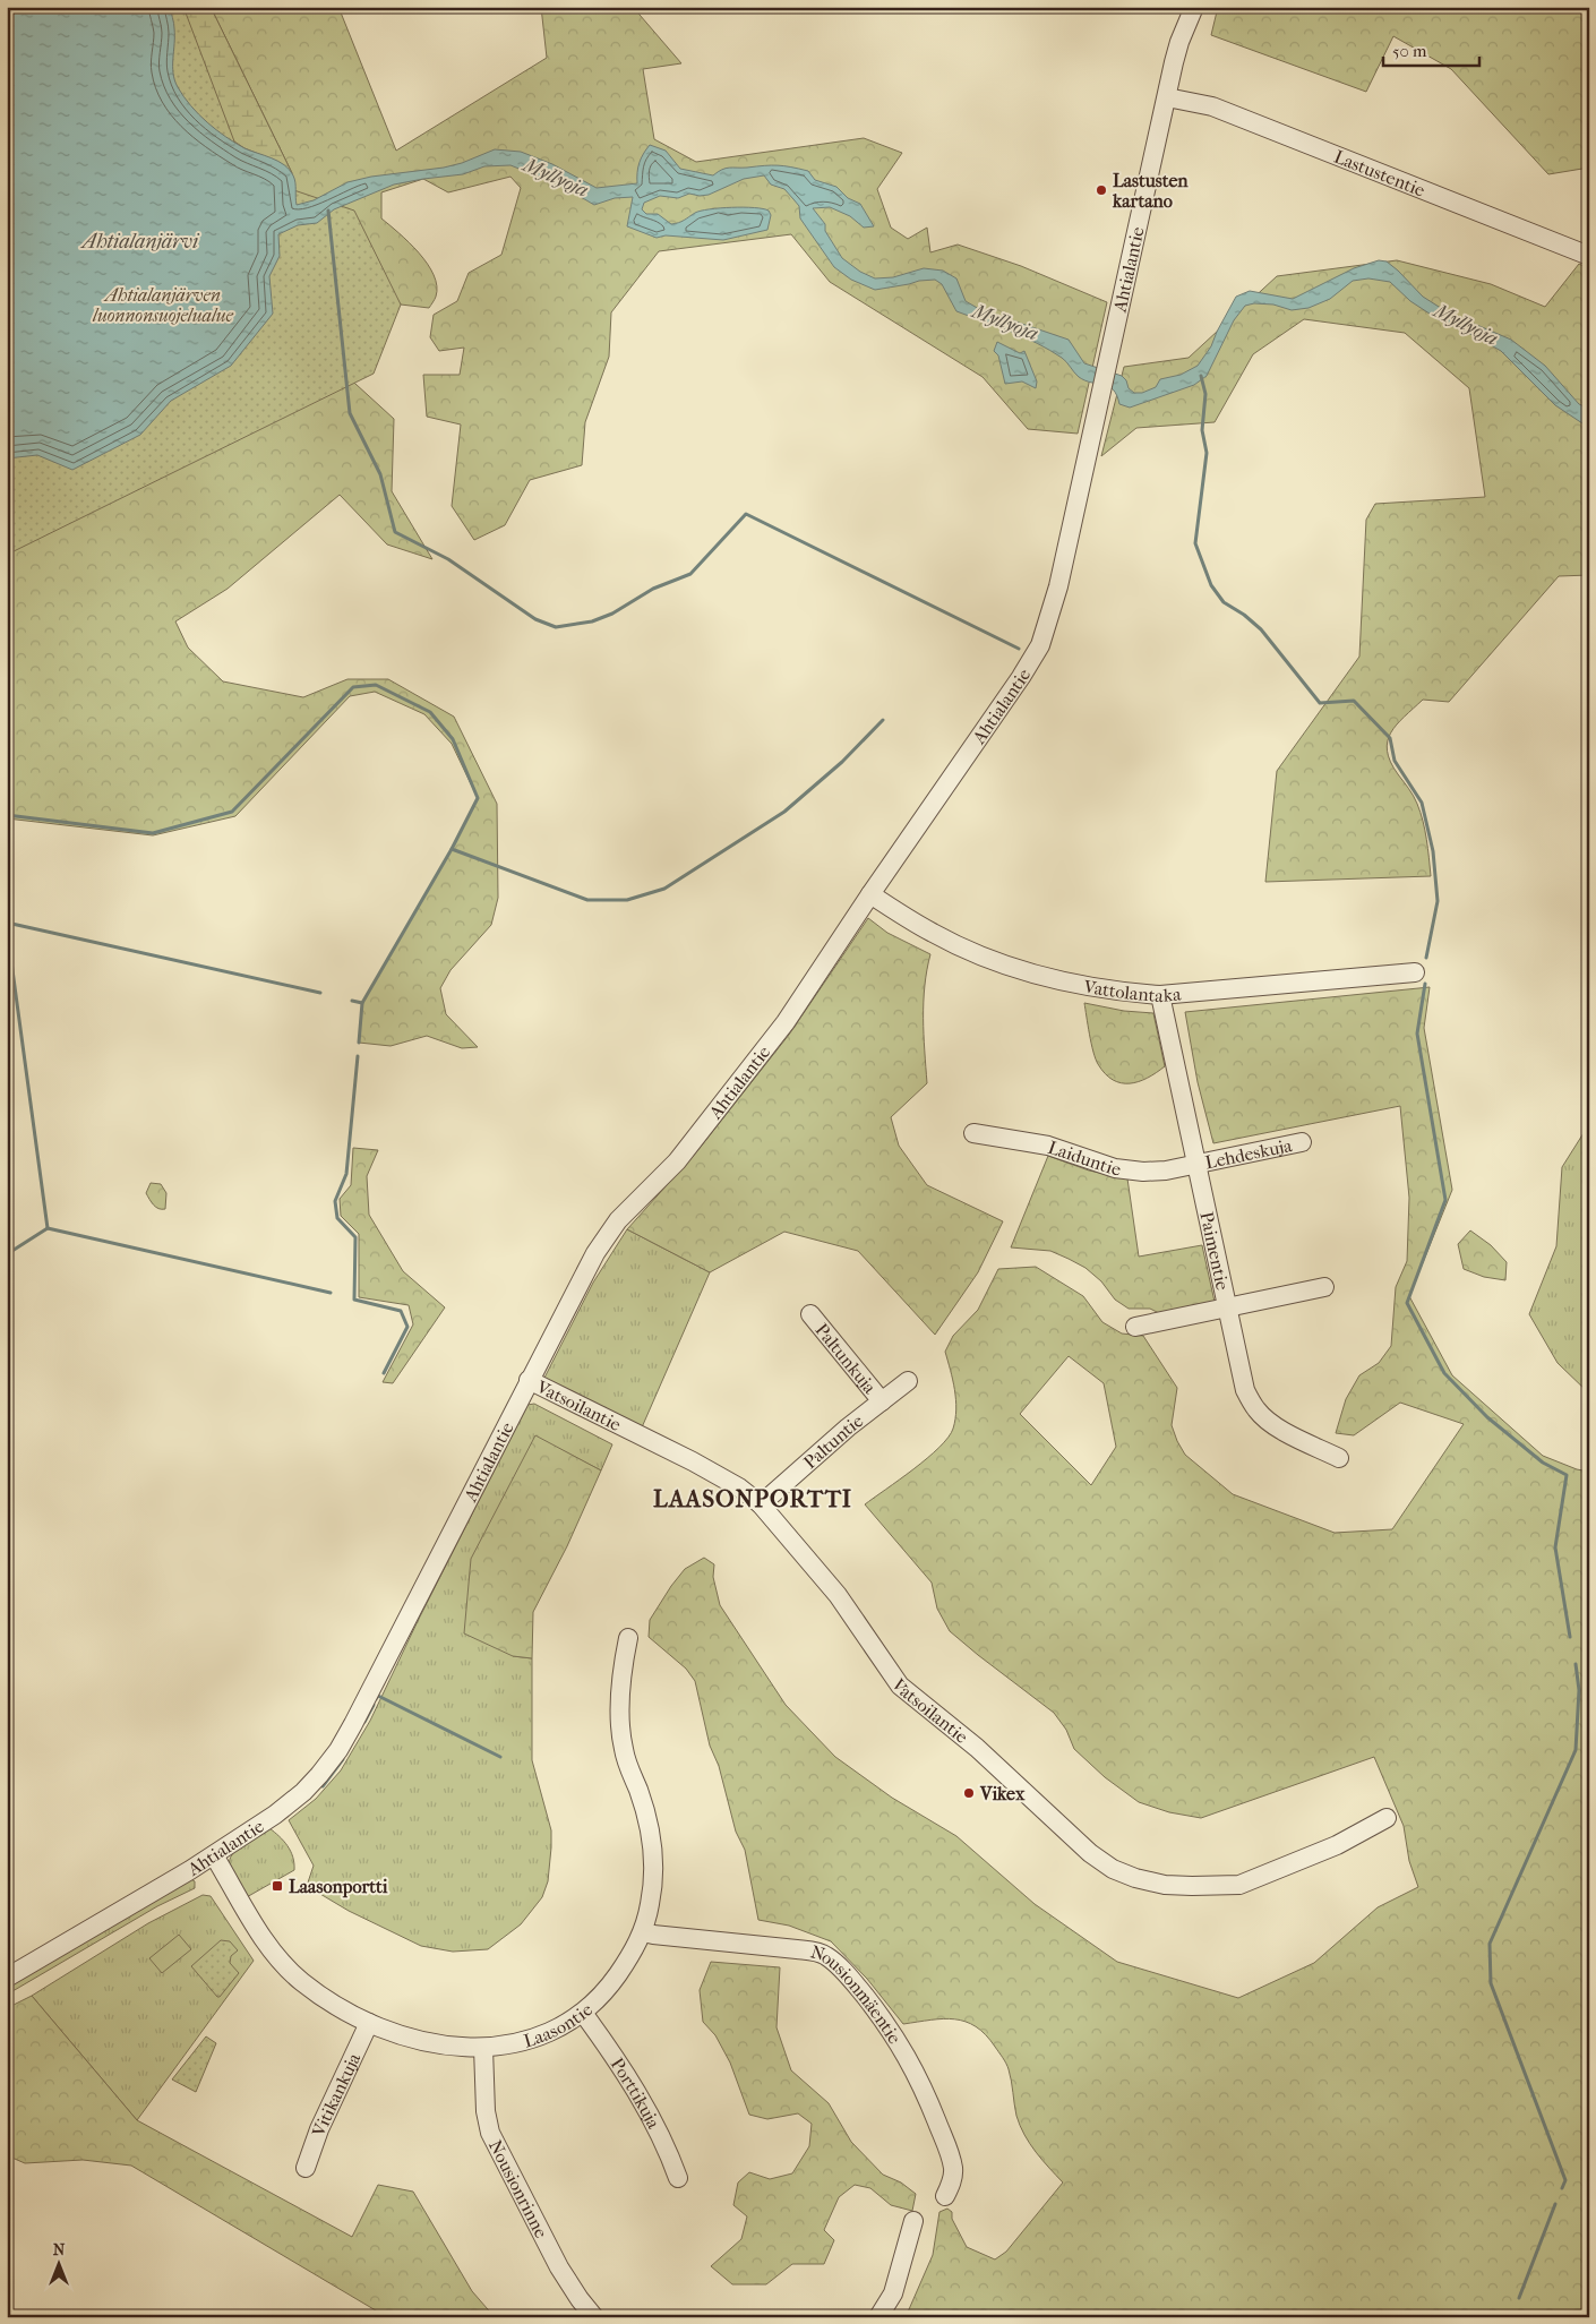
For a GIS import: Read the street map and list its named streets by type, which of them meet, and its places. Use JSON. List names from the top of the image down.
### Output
{
  "streets": {
    "street": [
      "Lastustentie",
      "Ahtialantie",
      "Vattolantaka",
      "Lehdeskuja",
      "Laiduntie",
      "Paimentie",
      "Paltunkuja",
      "Vatsoilantie",
      "Paltuntie",
      "Nousionmäentie",
      "Laasontie",
      "Porttikuja",
      "Vitikankuja",
      "Nousionrinne"
    ]
  },
  "crossings": [
    ["Lastustentie", "Ahtialantie"],
    ["Ahtialantie", "Vattolantaka"],
    ["Ahtialantie", "Vatsoilantie"],
    ["Ahtialantie", "Laasontie"],
    ["Vattolantaka", "Paimentie"],
    ["Lehdeskuja", "Laiduntie"],
    ["Lehdeskuja", "Paimentie"],
    ["Laiduntie", "Paimentie"],
    ["Paltunkuja", "Paltuntie"],
    ["Vatsoilantie", "Paltuntie"],
    ["Nousionmäentie", "Laasontie"],
    ["Laasontie", "Porttikuja"],
    ["Laasontie", "Vitikankuja"],
    ["Laasontie", "Nousionrinne"]
  ],
  "districts": ["LAASONPORTTI"],
  "water": ["Myllyoja", "Ahtialanjärvi"],
  "parks": ["Ahtialanjärven luonnonsuojelualue"],
  "places": {
    "other": ["Lastusten kartano", "Vikex"],
    "transit": ["Laasonportti"]
  },
  "scale_bar": "50 m",
  "north": "top"
}
